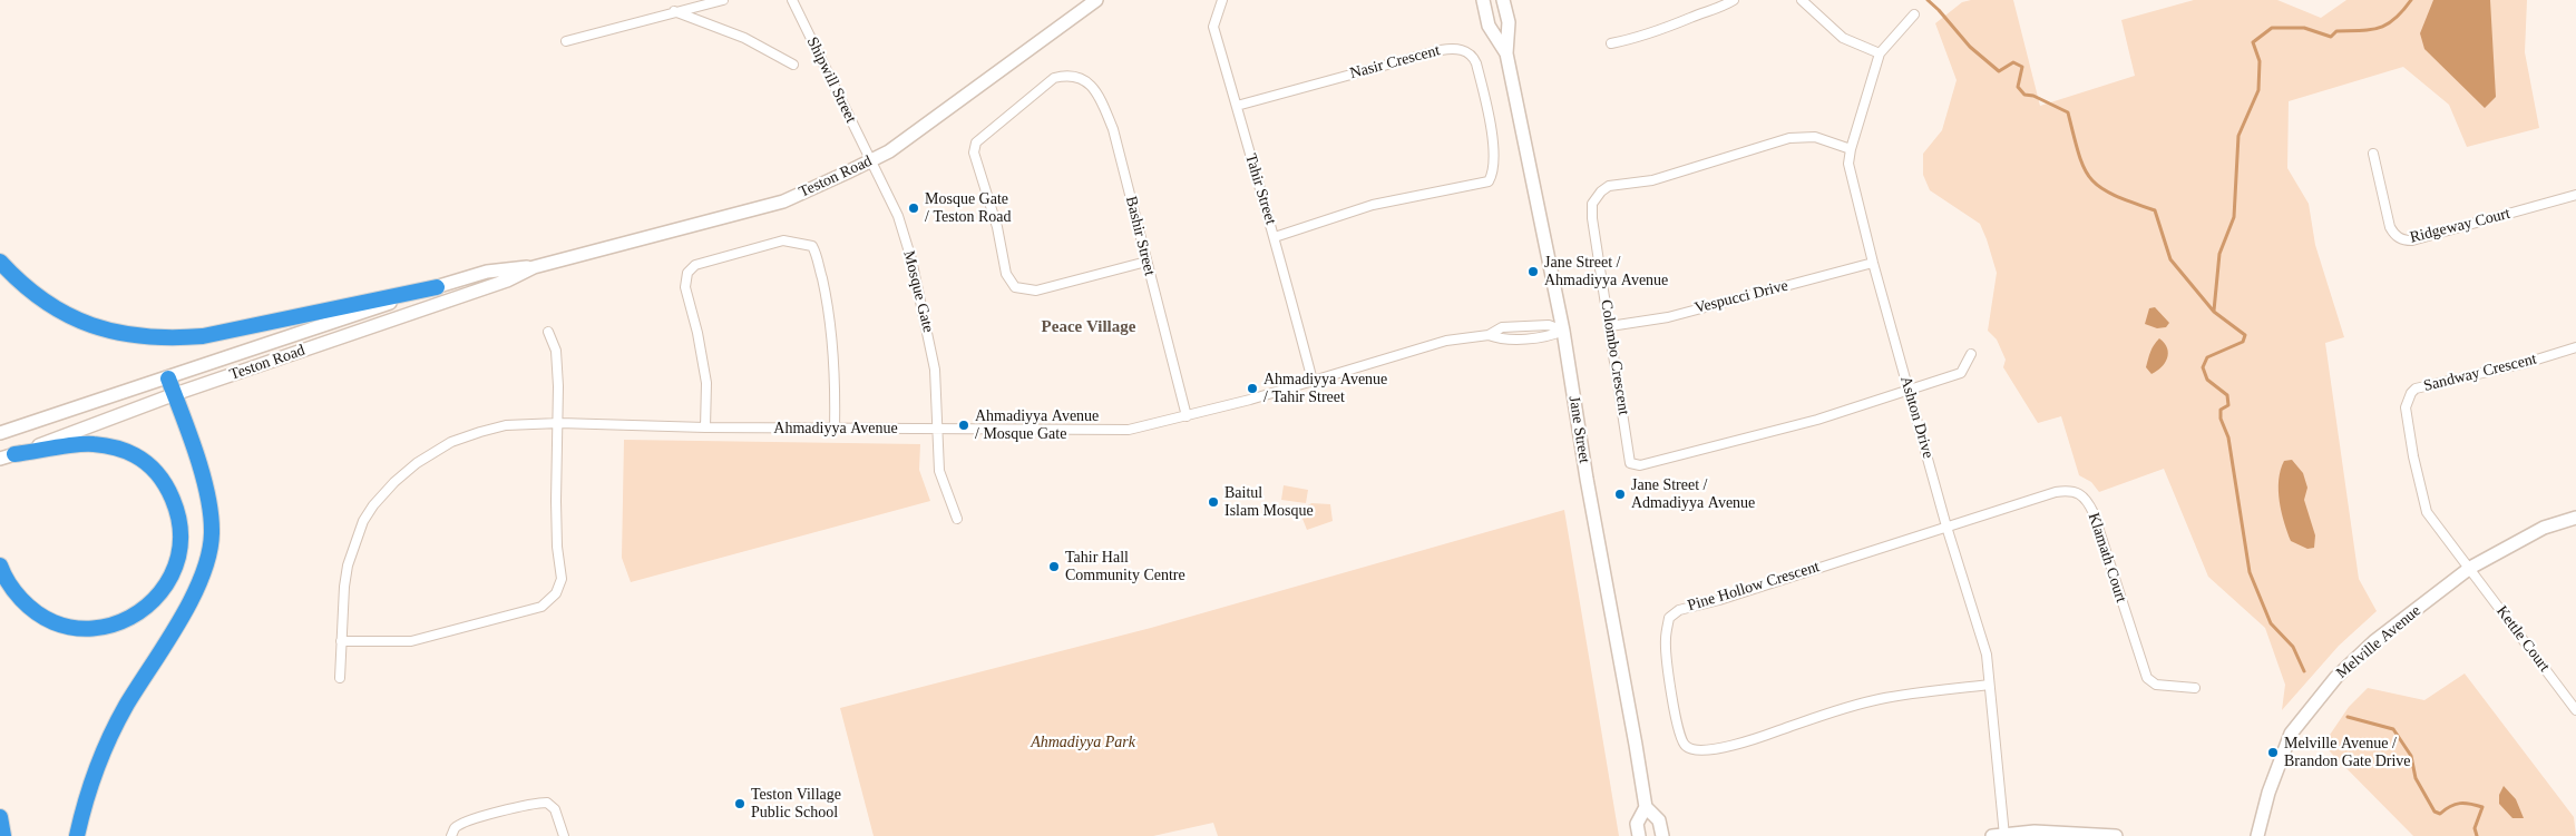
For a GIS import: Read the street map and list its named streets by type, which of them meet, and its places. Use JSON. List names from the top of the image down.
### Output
{
  "streets": {
    "main road": ["Teston Road", "Jane Street", "Melville Avenue"],
    "street": [
      "Nasir Crescent",
      "Shipwill Street",
      "Tahir Street",
      "Ridgeway Court",
      "Bashir Street",
      "Mosque Gate",
      "Vespucci Drive",
      "Colombo Crescent",
      "Sandway Crescent",
      "Ashton Drive",
      "Ahmadiyya Avenue",
      "Klamath Court",
      "Pine Hollow Crescent",
      "Kettle Court"
    ]
  },
  "crossings": [
    ["Nasir Crescent", "Tahir Street"],
    ["Shipwill Street", "Teston Road"],
    ["Shipwill Street", "Mosque Gate"],
    ["Teston Road", "Mosque Gate"],
    ["Tahir Street", "Ahmadiyya Avenue"],
    ["Bashir Street", "Ahmadiyya Avenue"],
    ["Mosque Gate", "Ahmadiyya Avenue"],
    ["Vespucci Drive", "Colombo Crescent"],
    ["Vespucci Drive", "Ashton Drive"],
    ["Colombo Crescent", "Ashton Drive"],
    ["Sandway Crescent", "Kettle Court"],
    ["Sandway Crescent", "Melville Avenue"],
    ["Ashton Drive", "Klamath Court"],
    ["Ashton Drive", "Pine Hollow Crescent"],
    ["Ahmadiyya Avenue", "Jane Street"],
    ["Klamath Court", "Pine Hollow Crescent"],
    ["Kettle Court", "Melville Avenue"]
  ],
  "districts": ["Peace Village"],
  "parks": ["Ahmadiyya Park"],
  "places": [
    "Mosque Gate / Teston Road",
    "Jane Street / Ahmadiyya Avenue",
    "Ahmadiyya Avenue / Tahir Street",
    "Ahmadiyya Avenue / Mosque Gate",
    "Jane Street / Admadiyya Avenue",
    "Baitul Islam Mosque",
    "Tahir Hall Community Centre",
    "Melville Avenue / Brandon Gate Drive",
    "Teston Village Public School"
  ]
}
